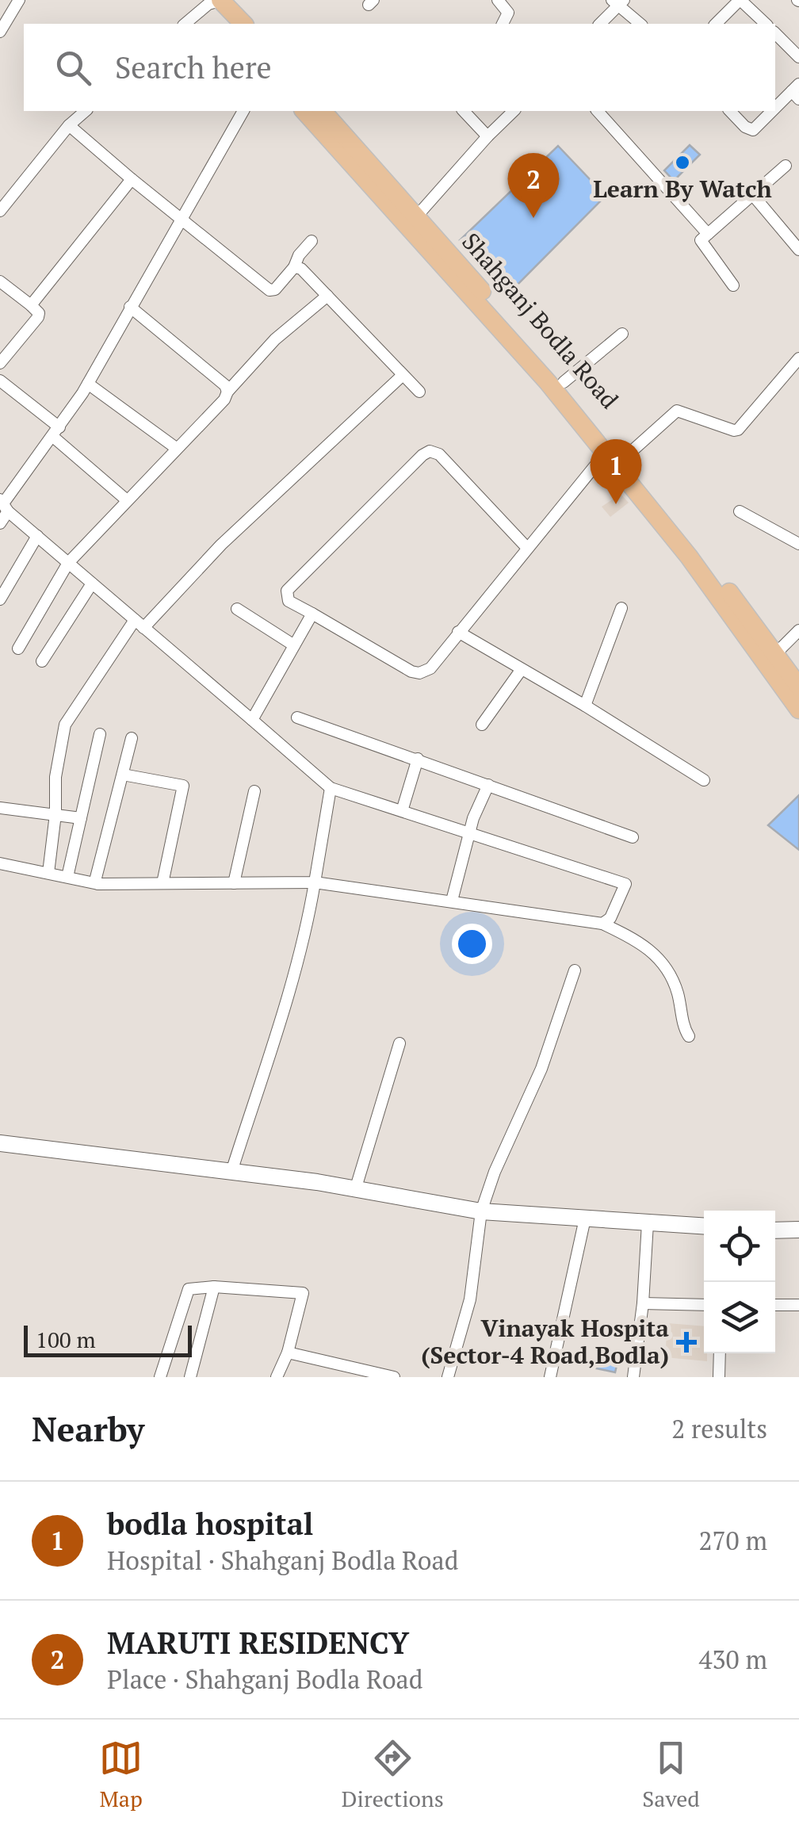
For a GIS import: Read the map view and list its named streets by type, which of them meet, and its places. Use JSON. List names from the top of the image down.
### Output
{
  "streets": {
    "main road": ["Shahganj Bodla Road"]
  },
  "places": {
    "other": ["Learn By Watch"],
    "health": ["Vinayak Hospita (Sector-4 Road,Bodla)"]
  },
  "scale_bar": "100 m",
  "page": {
    "search": "Search here",
    "pins": ["2", "1"],
    "scale": "100 m",
    "heading": ["Nearby", "2 results"],
    "list": [
      {
        "mark": "1",
        "name": "bodla hospital",
        "note": "Hospital · Shahganj Bodla Road",
        "value": "270 m"
      },
      {
        "mark": "2",
        "name": "MARUTI RESIDENCY",
        "note": "Place · Shahganj Bodla Road",
        "value": "430 m"
      }
    ],
    "nav": ["Map", "Directions", "Saved"]
  }
}
